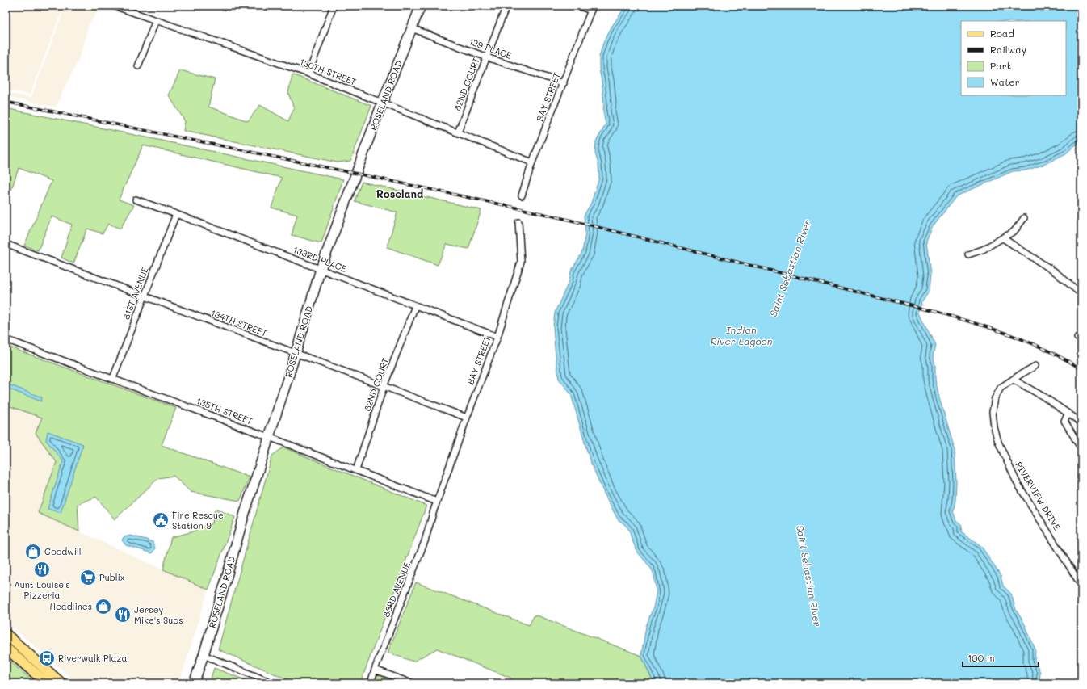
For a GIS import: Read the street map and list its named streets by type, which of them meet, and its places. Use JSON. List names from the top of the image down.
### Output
{
  "streets": {
    "main road": ["ROSELAND ROAD"],
    "street": [
      "129 PLACE",
      "130TH STREET",
      "82ND COURT",
      "BAY STREET",
      "133RD PLACE",
      "81ST AVENUE",
      "134TH STREET",
      "135TH STREET",
      "RIVERVIEW DRIVE",
      "83RD AVENUE"
    ]
  },
  "crossings": [
    ["129 PLACE", "82ND COURT"],
    ["129 PLACE", "ROSELAND ROAD"],
    ["129 PLACE", "BAY STREET"],
    ["130TH STREET", "82ND COURT"],
    ["130TH STREET", "ROSELAND ROAD"],
    ["130TH STREET", "BAY STREET"],
    ["82ND COURT", "133RD PLACE"],
    ["82ND COURT", "134TH STREET"],
    ["82ND COURT", "135TH STREET"],
    ["ROSELAND ROAD", "133RD PLACE"],
    ["ROSELAND ROAD", "134TH STREET"],
    ["ROSELAND ROAD", "135TH STREET"],
    ["BAY STREET", "133RD PLACE"],
    ["BAY STREET", "134TH STREET"],
    ["BAY STREET", "135TH STREET"],
    ["BAY STREET", "83RD AVENUE"],
    ["133RD PLACE", "81ST AVENUE"],
    ["81ST AVENUE", "134TH STREET"],
    ["81ST AVENUE", "135TH STREET"],
    ["135TH STREET", "83RD AVENUE"]
  ],
  "districts": ["Roseland"],
  "water": ["Saint Sebastian River", "Indian River Lagoon"],
  "places": {
    "public building": ["Fire Rescue Station 9"],
    "shop": ["Goodwill", "Headlines"],
    "restaurant": ["Aunt Louise's Pizzeria", "Jersey Mike's Subs"],
    "supermarket": ["Publix"],
    "bus stop": ["Riverwalk Plaza"]
  },
  "legend": [
    "Road",
    "Railway",
    "Park",
    "Water"
  ],
  "scale_bar": "100 m"
}
